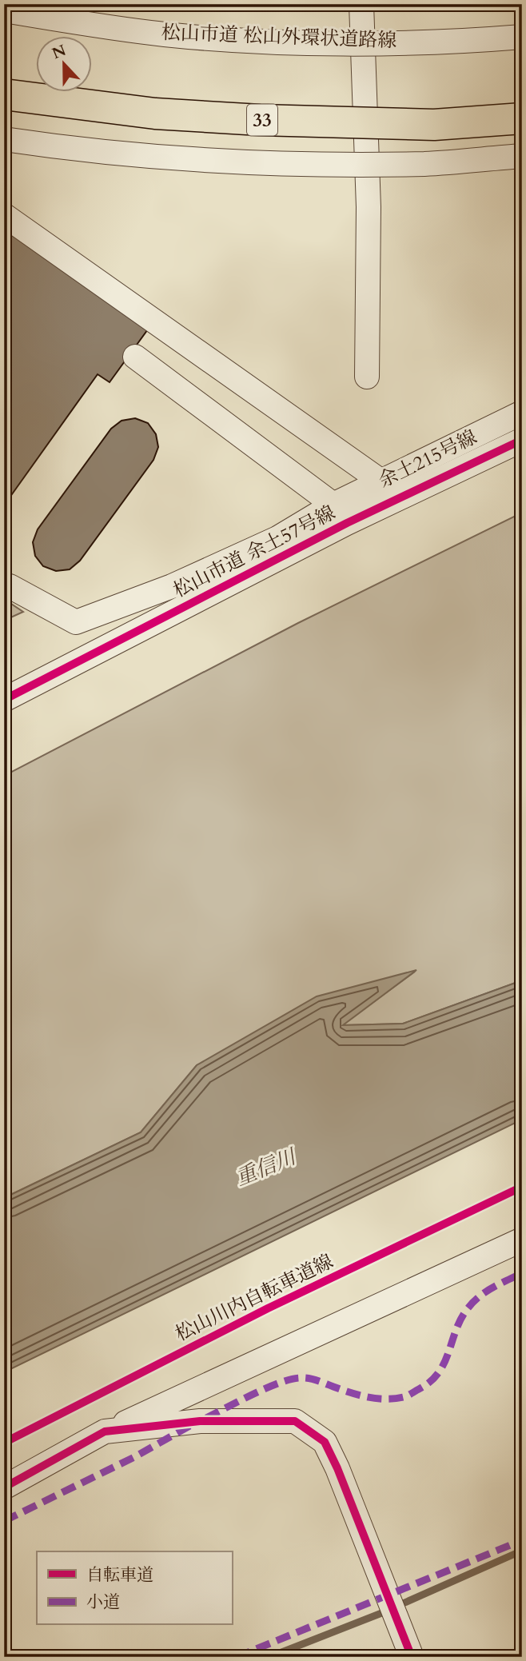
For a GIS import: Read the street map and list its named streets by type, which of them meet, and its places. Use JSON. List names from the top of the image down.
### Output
{
  "streets": {
    "highway": ["33"],
    "street": ["松山市道 松山外環状道路線", "余土215号線", "松山市道 余土57号線"],
    "cycle path": ["松山川内自転車道線"]
  },
  "crossings": [
    ["余土215号線", "松山市道 余土57号線"]
  ],
  "water": ["重信川"],
  "legend": ["自転車道", "小道"],
  "north": "top"
}
